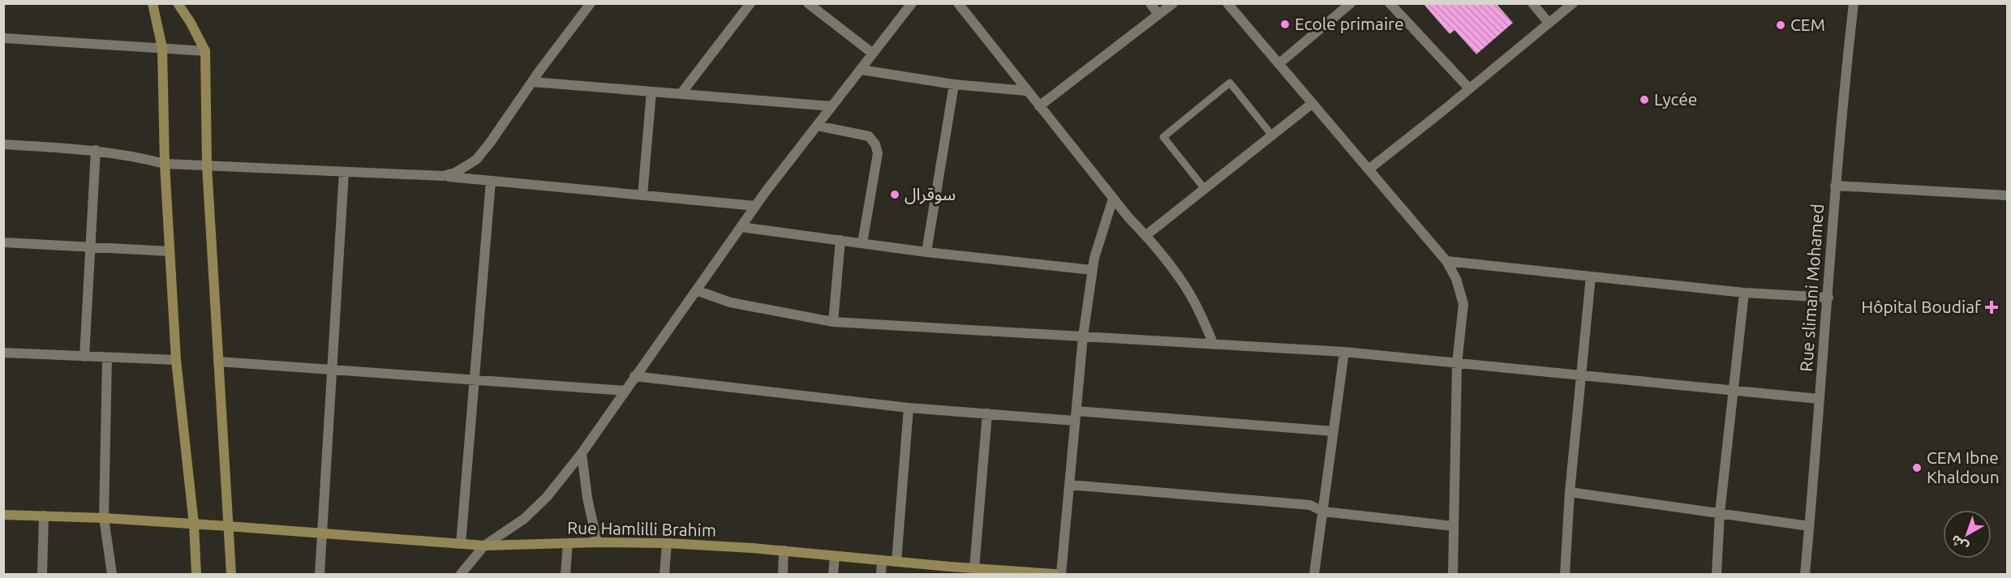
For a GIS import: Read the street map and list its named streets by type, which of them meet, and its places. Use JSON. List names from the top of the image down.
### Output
{
  "streets": {
    "street": ["Rue slimani Mohamed", "Rue Hamlilli Brahim"]
  },
  "places": {
    "other": [
      "Ecole primaire",
      "CEM",
      "Lycée",
      "سوقرال",
      "CEM Ibne Khaldoun"
    ],
    "health": ["Hôpital Boudiaf"]
  },
  "north": "bottom left"
}
